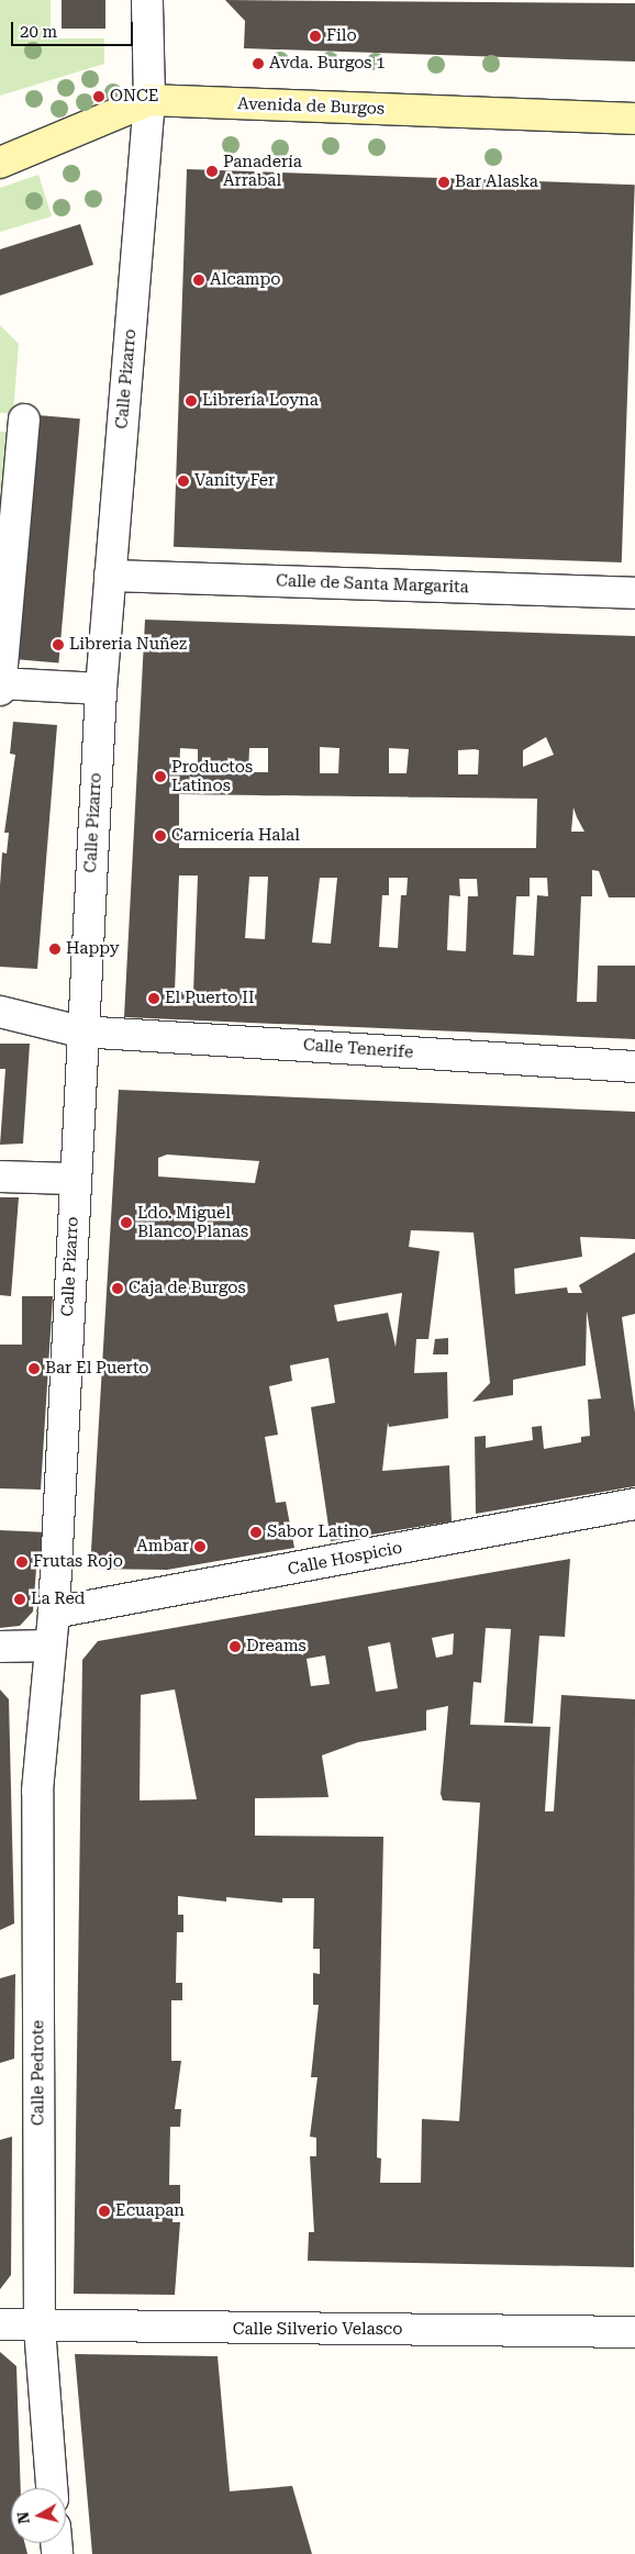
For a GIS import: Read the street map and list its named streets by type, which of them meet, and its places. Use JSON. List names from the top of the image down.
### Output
{
  "streets": {
    "street": [
      "Avenida de Burgos",
      "Calle Pizarro",
      "Calle de Santa Margarita",
      "Calle Tenerife",
      "Calle Hospicio",
      "Calle Pedrote",
      "Calle Silverio Velasco"
    ]
  },
  "crossings": [
    ["Avenida de Burgos", "Calle Pizarro"],
    ["Calle Pizarro", "Calle de Santa Margarita"],
    ["Calle Pizarro", "Calle Tenerife"],
    ["Calle Pizarro", "Calle Hospicio"],
    ["Calle Pizarro", "Calle Pedrote"],
    ["Calle Pedrote", "Calle Silverio Velasco"]
  ],
  "places": [
    "Filo",
    "Avda. Burgos 1",
    "ONCE",
    "Panadería Arrabal",
    "Bar Alaska",
    "Alcampo",
    "Librería Loyna",
    "Vanity Fer",
    "Libreria Nuñez",
    "Productos Latinos",
    "Carnicería Halal",
    "Happy",
    "El Puerto II",
    "Ldo. Miguel Blanco Planas",
    "Caja de Burgos",
    "Bar El Puerto",
    "Sabor Latino",
    "Ambar",
    "Frutas Rojo",
    "La Red",
    "Dreams",
    "Ecuapan"
  ],
  "scale_bar": "20 m",
  "north": "left"
}
